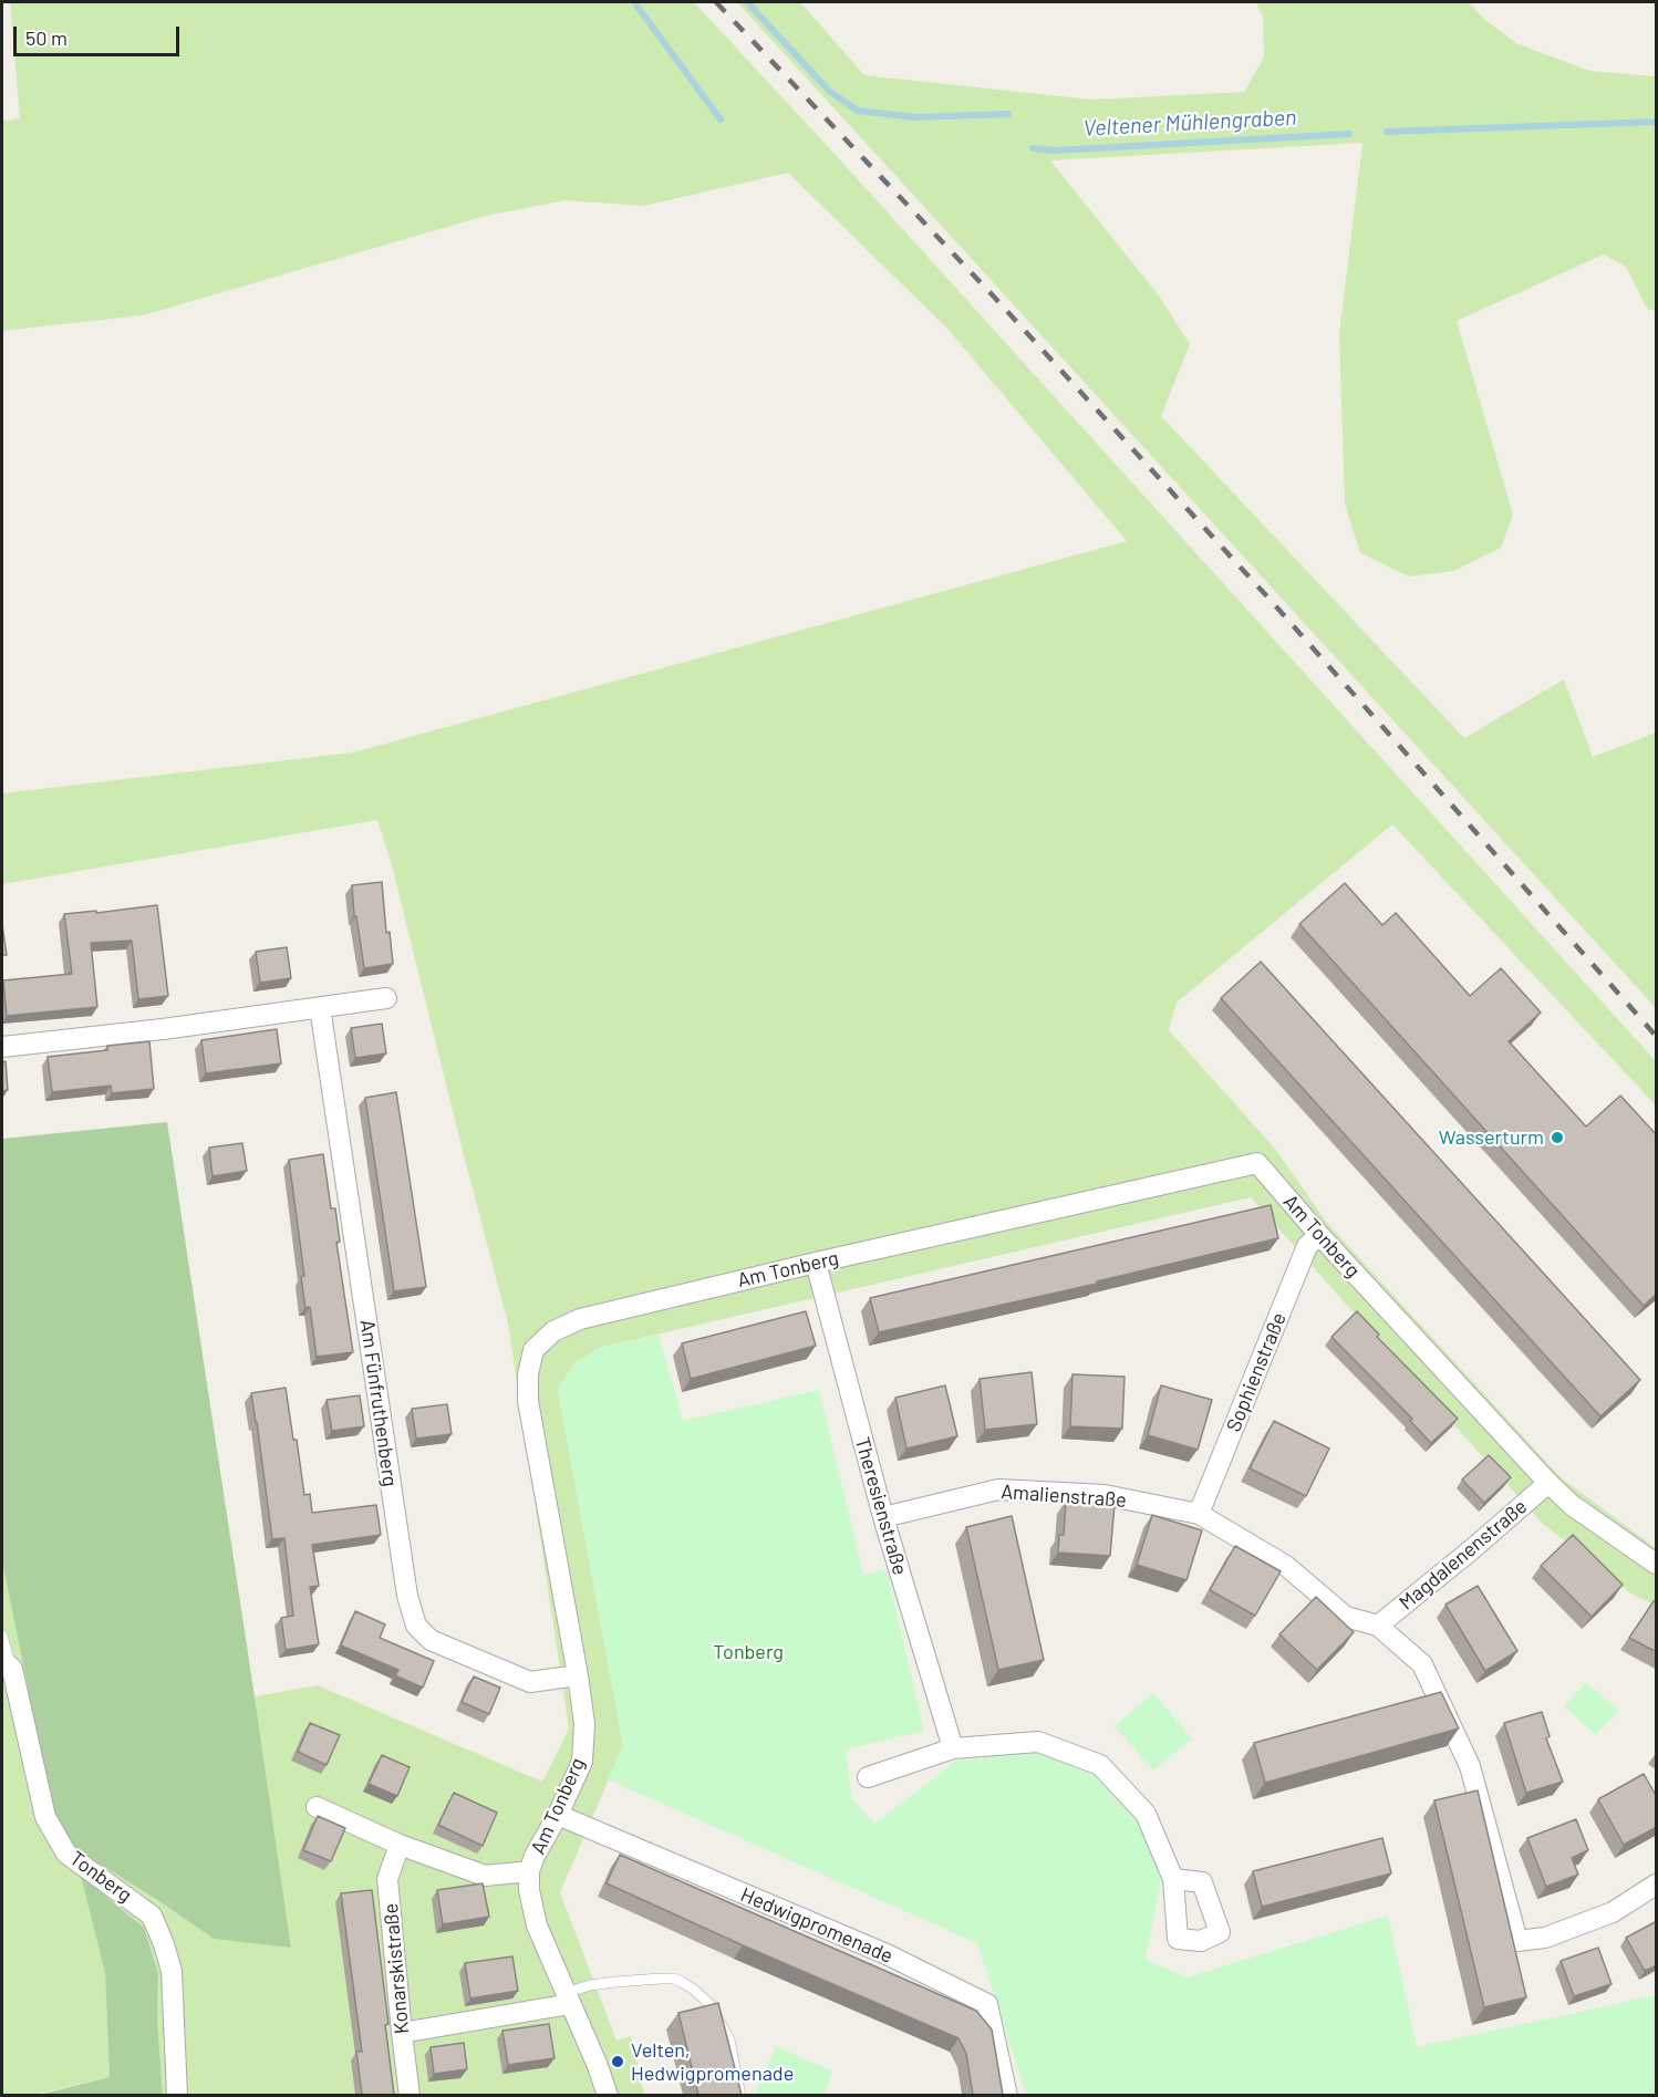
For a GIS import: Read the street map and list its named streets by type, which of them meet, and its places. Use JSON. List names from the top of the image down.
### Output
{
  "streets": {
    "street": [
      "Am Tonberg",
      "Sophienstraße",
      "Am Fünfruthenberg",
      "Amalienstraße",
      "Theresienstraße",
      "Magdalenenstraße",
      "Tonberg",
      "Hedwigpromenade",
      "Konarskistraße"
    ]
  },
  "crossings": [
    ["Am Tonberg", "Sophienstraße"],
    ["Am Tonberg", "Am Fünfruthenberg"],
    ["Am Tonberg", "Theresienstraße"],
    ["Am Tonberg", "Magdalenenstraße"],
    ["Am Tonberg", "Hedwigpromenade"],
    ["Sophienstraße", "Amalienstraße"],
    ["Amalienstraße", "Theresienstraße"],
    ["Amalienstraße", "Magdalenenstraße"]
  ],
  "water": ["Veltener Mühlengraben"],
  "parks": ["Tonberg"],
  "places": ["Wasserturm", "Velten, Hedwigpromenade"],
  "scale_bar": "50 m"
}
